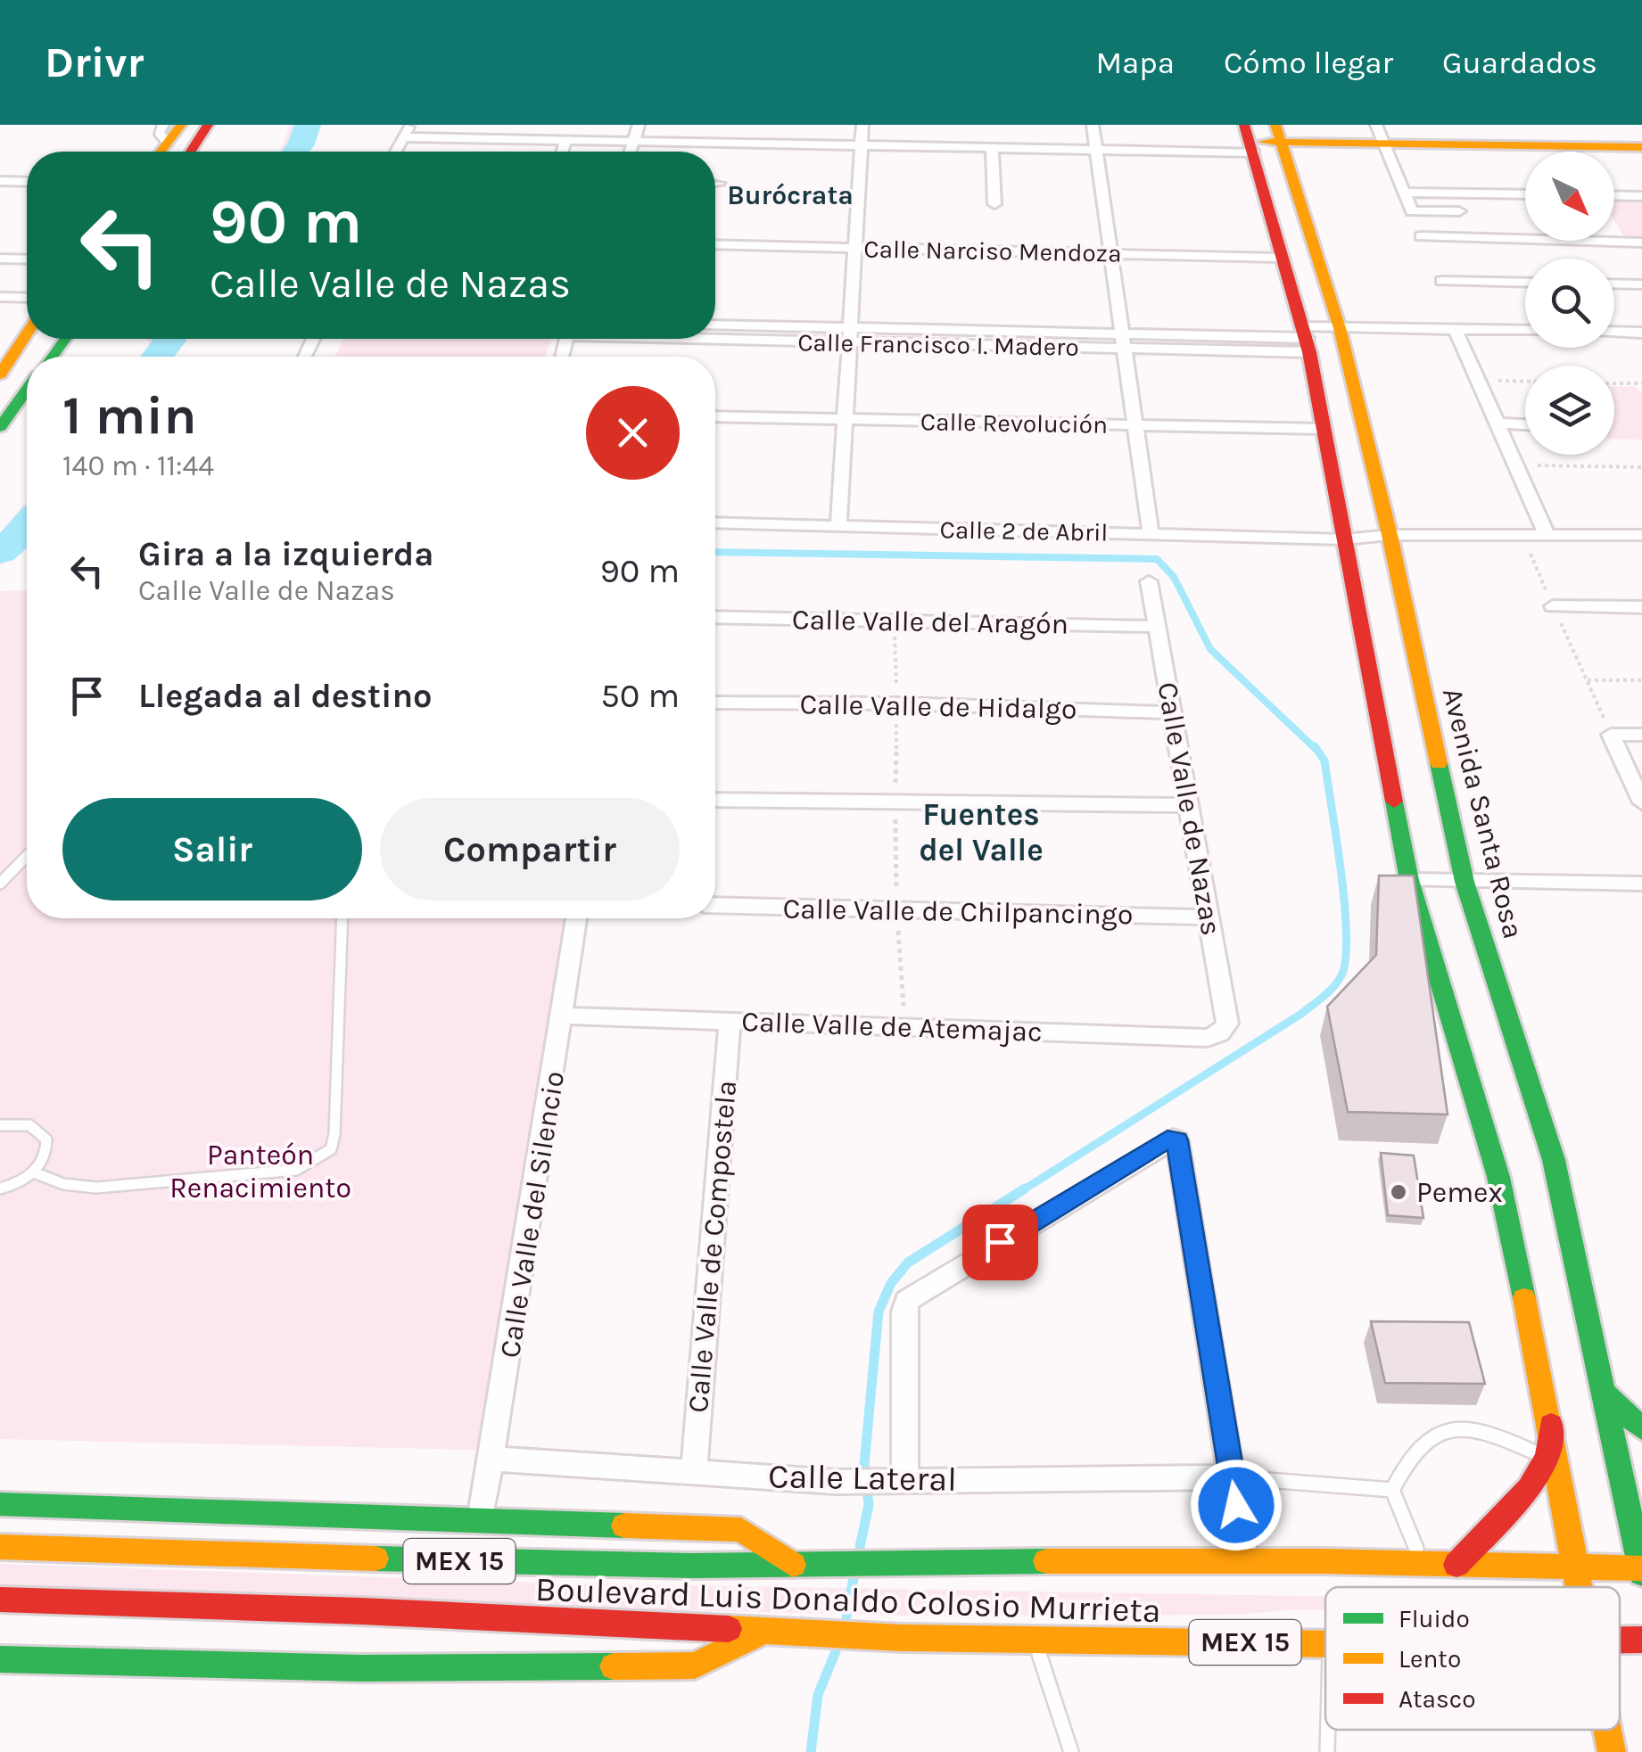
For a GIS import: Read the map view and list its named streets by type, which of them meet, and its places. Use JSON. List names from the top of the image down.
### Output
{
  "streets": {
    "main road": ["Avenida Santa Rosa", "MEX 15", "Boulevard Luis Donaldo Colosio Murrieta"],
    "street": [
      "Calle Narciso Mendoza",
      "Calle Francisco I. Madero",
      "Calle Revolución",
      "Calle 2 de Abril",
      "Calle Valle del Aragón",
      "Calle Valle de Hidalgo",
      "Calle Valle de Nazas",
      "Calle Valle de Chilpancingo",
      "Calle Valle de Atemajac",
      "Calle Valle del Silencio",
      "Calle Valle de Compostela",
      "Calle Lateral"
    ]
  },
  "crossings": [
    ["Calle Francisco I. Madero", "Avenida Santa Rosa"],
    ["Calle 2 de Abril", "Avenida Santa Rosa"],
    ["Calle Valle del Aragón", "Calle Valle de Nazas"],
    ["Calle Valle de Hidalgo", "Calle Valle de Nazas"],
    ["Calle Valle de Nazas", "Calle Valle de Chilpancingo"],
    ["Calle Valle de Nazas", "Calle Valle de Atemajac"],
    ["Avenida Santa Rosa", "Boulevard Luis Donaldo Colosio Murrieta"],
    ["Calle Valle de Atemajac", "Calle Valle del Silencio"],
    ["Calle Valle de Atemajac", "Calle Valle de Compostela"],
    ["Calle Valle del Silencio", "Calle Lateral"],
    ["Calle Valle de Compostela", "Calle Lateral"]
  ],
  "districts": ["Burócrata", "Fuentes del Valle"],
  "parks": ["Panteón Renacimiento"],
  "places": ["Pemex"],
  "legend": ["Fluido", "Lento", "Atasco"],
  "north": "bottom right",
  "page": {
    "header": "Drivr",
    "nav": ["Mapa", "Cómo llegar", "Guardados"],
    "turn": ["90 m", "Calle Valle de Nazas"],
    "heading": ["1 min", "140 m · 11:44"],
    "list": [
      {
        "name": "Gira a la izquierda",
        "note": "Calle Valle de Nazas",
        "value": "90 m"
      },
      {
        "name": "Llegada al destino",
        "value": "50 m"
      }
    ],
    "buttons": ["Salir", "Compartir"]
  }
}
